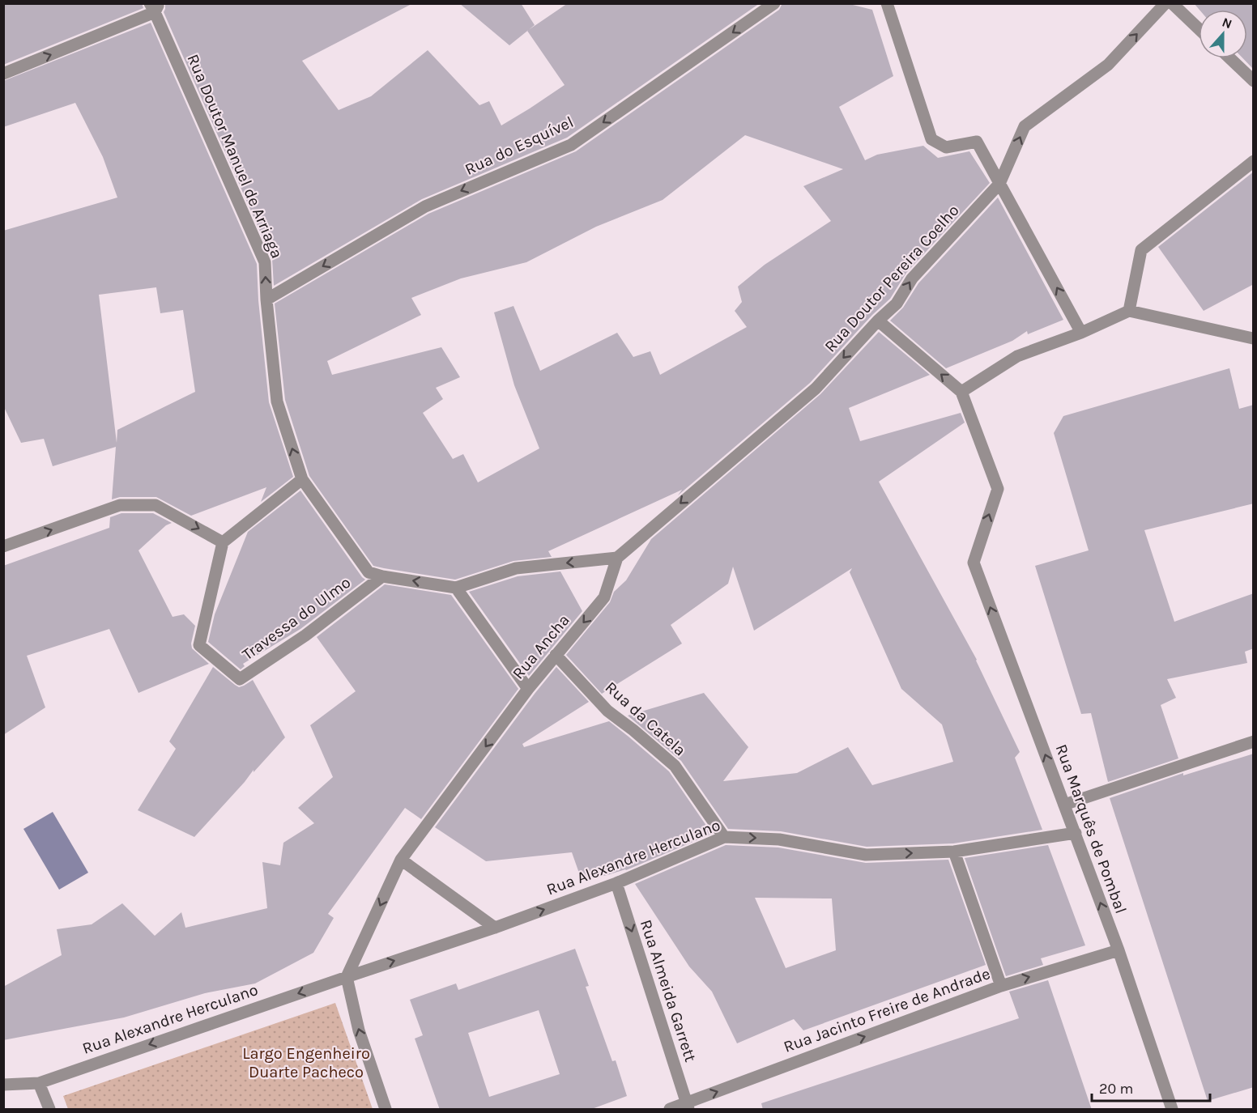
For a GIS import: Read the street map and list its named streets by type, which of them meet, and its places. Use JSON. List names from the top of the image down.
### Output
{
  "streets": {
    "street": [
      "Rua do Esquível",
      "Rua Doutor Manuel de Arriaga",
      "Rua Doutor Pereira Coelho",
      "Travessa do Ulmo",
      "Rua Ancha",
      "Rua da Catela",
      "Rua Marquês de Pombal",
      "Rua Alexandre Herculano",
      "Rua Almeida Garrett",
      "Rua Jacinto Freire de Andrade"
    ]
  },
  "crossings": [
    ["Rua do Esquível", "Rua Doutor Manuel de Arriaga"],
    ["Rua Doutor Manuel de Arriaga", "Rua Doutor Pereira Coelho"],
    ["Rua Doutor Manuel de Arriaga", "Travessa do Ulmo"],
    ["Rua Doutor Manuel de Arriaga", "Rua Ancha"],
    ["Rua Doutor Pereira Coelho", "Rua Ancha"],
    ["Rua Ancha", "Rua da Catela"],
    ["Rua da Catela", "Rua Alexandre Herculano"],
    ["Rua Marquês de Pombal", "Rua Alexandre Herculano"],
    ["Rua Marquês de Pombal", "Rua Jacinto Freire de Andrade"],
    ["Rua Alexandre Herculano", "Rua Almeida Garrett"],
    ["Rua Almeida Garrett", "Rua Jacinto Freire de Andrade"]
  ],
  "one_way": [
    "Rua do Esquível",
    "Rua Doutor Manuel de Arriaga",
    "Rua Ancha",
    "Rua Marquês de Pombal",
    "Rua Almeida Garrett",
    "Rua Jacinto Freire de Andrade"
  ],
  "parks": ["Largo Engenheiro Duarte Pacheco"],
  "scale_bar": "20 m",
  "north": "top"
}
